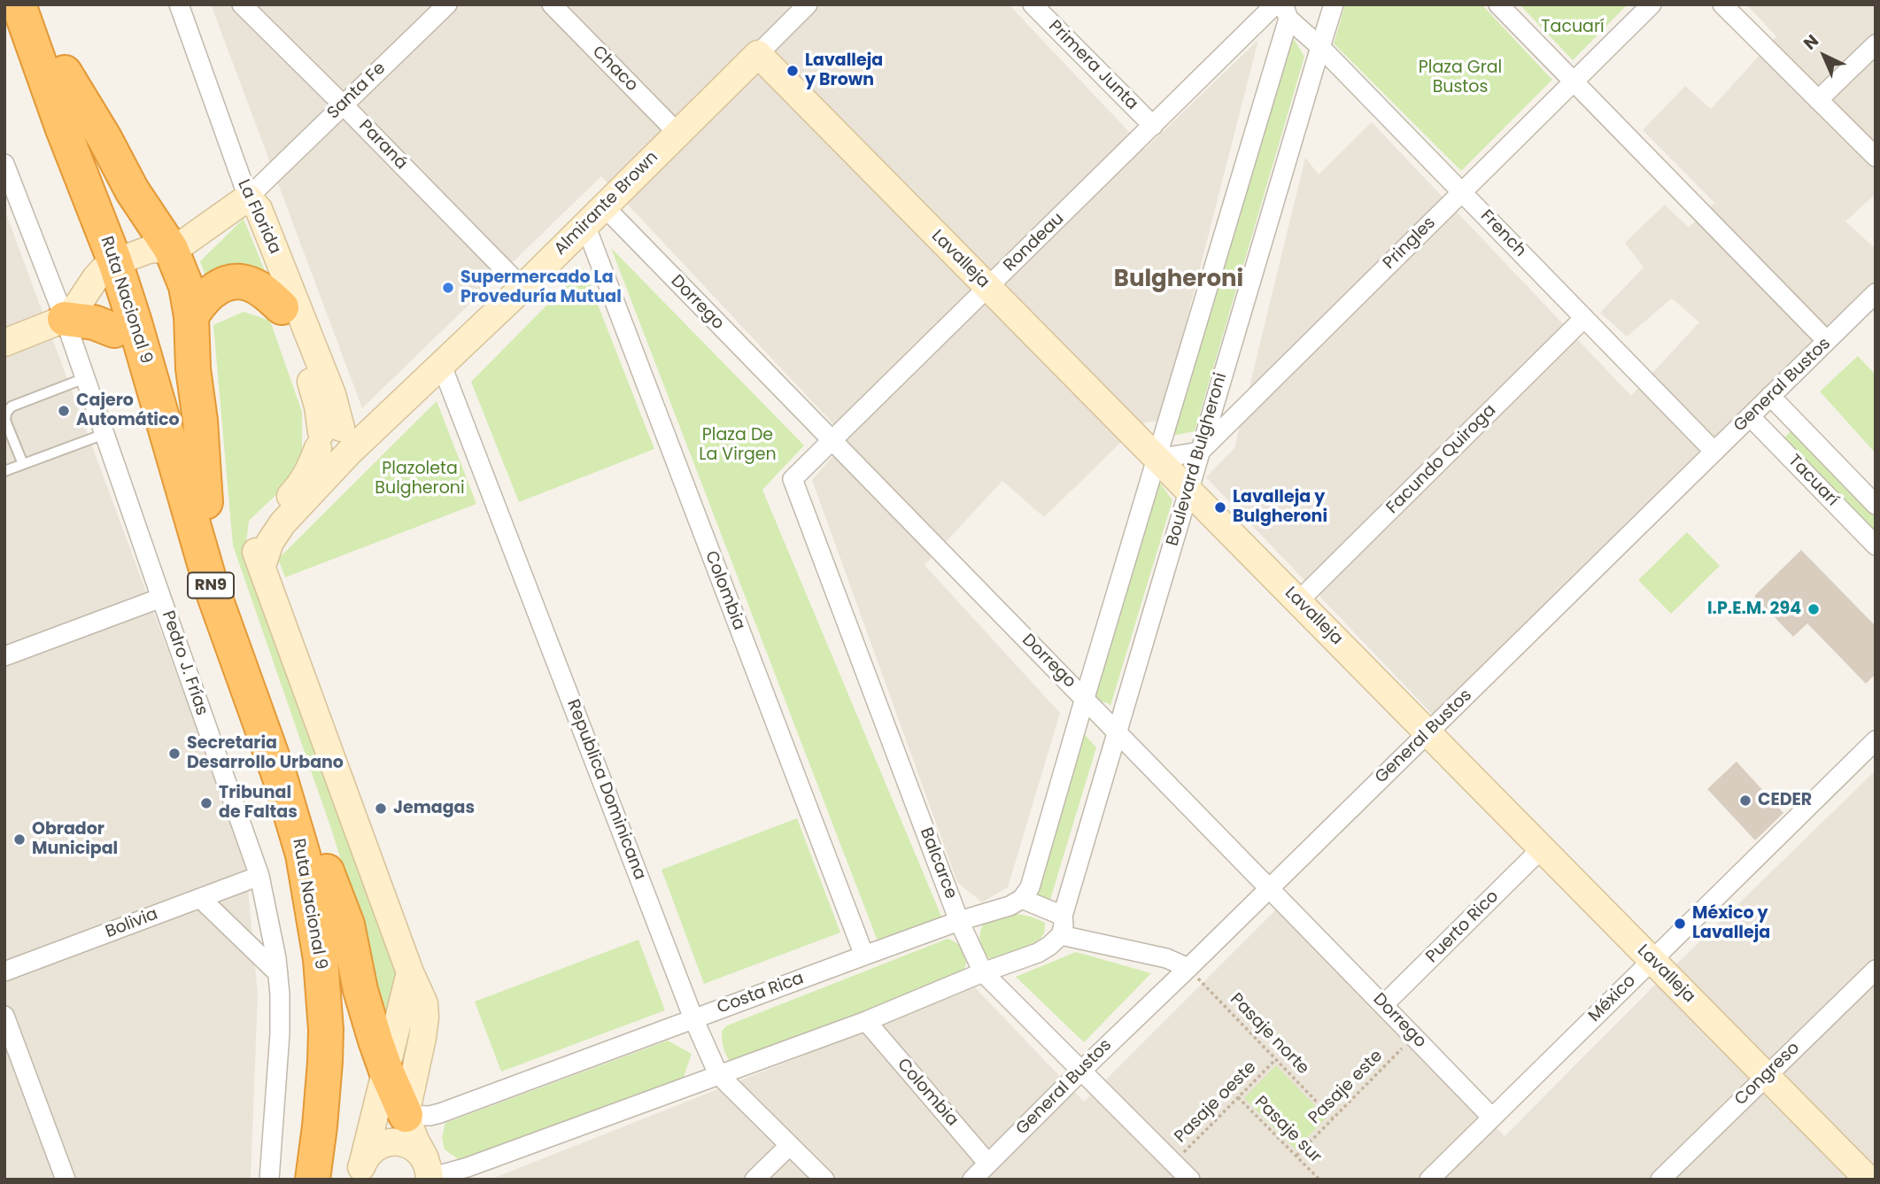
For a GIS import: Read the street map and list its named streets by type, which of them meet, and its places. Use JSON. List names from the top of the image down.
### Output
{
  "streets": {
    "highway": ["Ruta Nacional 9", "RN9"],
    "street": [
      "Primera Junta",
      "Chaco",
      "Santa Fe",
      "Paraná",
      "Almirante Brown",
      "La Florida",
      "French",
      "Rondeau",
      "Pringles",
      "Lavalleja",
      "Dorrego",
      "General Bustos",
      "Boulevard Bulgheroni",
      "Facundo Quiroga",
      "Tacuarí",
      "Colombia",
      "Pedro J. Frías",
      "Republica Dominicana",
      "Balcarce",
      "Bolivia",
      "Puerto Rico",
      "Costa Rica",
      "México",
      "Congreso"
    ],
    "path": [
      "Pasaje norte",
      "Pasaje este",
      "Pasaje oeste",
      "Pasaje sur"
    ]
  },
  "crossings": [
    ["Primera Junta", "Rondeau"],
    ["Chaco", "Almirante Brown"],
    ["Santa Fe", "Paraná"],
    ["Santa Fe", "La Florida"],
    ["Paraná", "Almirante Brown"],
    ["Almirante Brown", "La Florida"],
    ["Almirante Brown", "Lavalleja"],
    ["Almirante Brown", "Dorrego"],
    ["Almirante Brown", "Colombia"],
    ["Almirante Brown", "Republica Dominicana"],
    ["French", "Pringles"],
    ["French", "General Bustos"],
    ["French", "Boulevard Bulgheroni"],
    ["French", "Facundo Quiroga"],
    ["Rondeau", "Lavalleja"],
    ["Rondeau", "Dorrego"],
    ["Rondeau", "Balcarce"],
    ["Pringles", "Boulevard Bulgheroni"],
    ["Lavalleja", "General Bustos"],
    ["Lavalleja", "Boulevard Bulgheroni"],
    ["Lavalleja", "Facundo Quiroga"],
    ["Lavalleja", "Puerto Rico"],
    ["Lavalleja", "México"],
    ["Lavalleja", "Congreso"],
    ["Ruta Nacional 9", "RN9"],
    ["Dorrego", "General Bustos"],
    ["Dorrego", "Boulevard Bulgheroni"],
    ["Dorrego", "Puerto Rico"],
    ["Dorrego", "México"],
    ["Dorrego", "Pasaje este"],
    ["General Bustos", "Tacuarí"],
    ["General Bustos", "Colombia"],
    ["General Bustos", "Balcarce"],
    ["General Bustos", "Pasaje norte"],
    ["Colombia", "Costa Rica"],
    ["Pedro J. Frías", "Bolivia"],
    ["Republica Dominicana", "Costa Rica"],
    ["Balcarce", "Costa Rica"],
    ["Balcarce", "Pasaje oeste"],
    ["Pasaje norte", "Pasaje este"],
    ["Pasaje norte", "Pasaje oeste"],
    ["Pasaje este", "Pasaje sur"],
    ["Pasaje oeste", "Pasaje sur"]
  ],
  "districts": ["Bulgheroni"],
  "parks": [
    "Tacuarí",
    "Plaza Gral Bustos",
    "Plaza De La Virgen",
    "Plazoleta Bulgheroni"
  ],
  "places": [
    "Lavalleja y Brown",
    "Supermercado La Proveduría Mutual",
    "Cajero Automático",
    "Lavalleja y Bulgheroni",
    "I.P.E.M. 294",
    "Secretaria Desarrollo Urbano",
    "CEDER",
    "Tribunal de Faltas",
    "Jemagas",
    "Obrador Municipal",
    "México y Lavalleja"
  ],
  "north": "top left"
}
